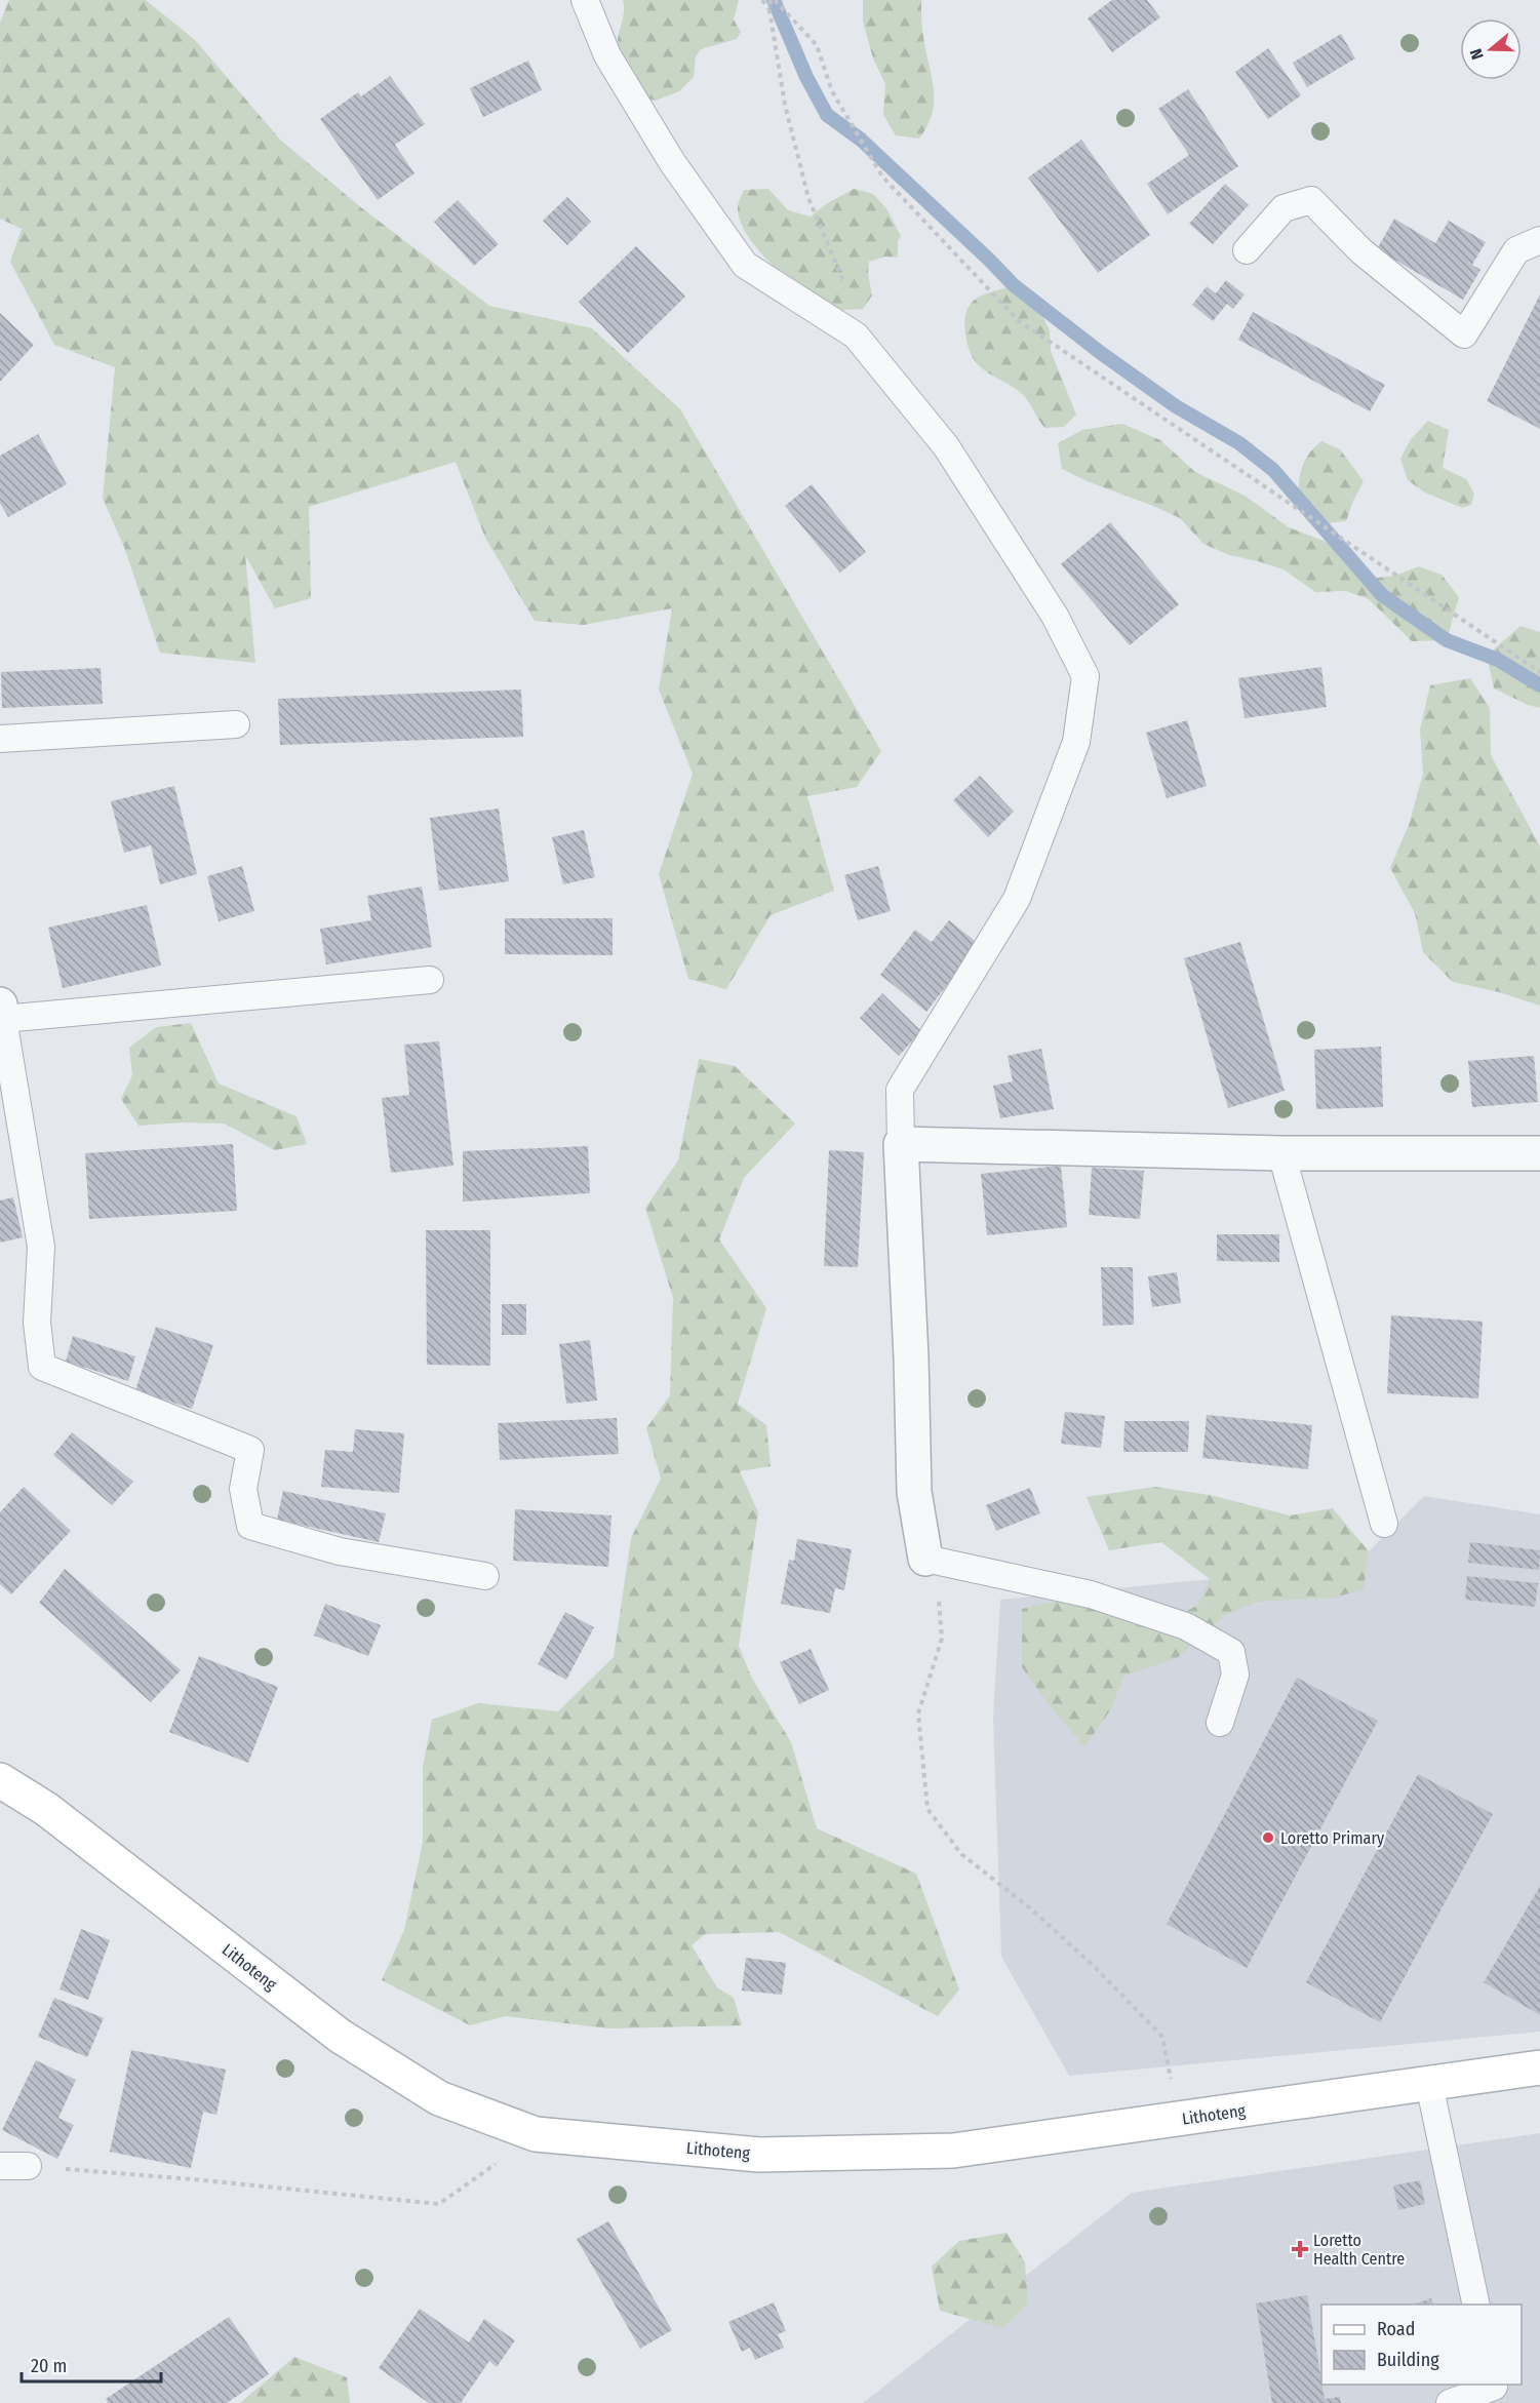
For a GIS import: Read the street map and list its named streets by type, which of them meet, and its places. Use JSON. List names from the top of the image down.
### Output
{
  "streets": {
    "main road": ["Lithoteng"]
  },
  "places": {
    "other": ["Loretto Primary"],
    "health": ["Loretto Health Centre"]
  },
  "legend": ["Road", "Building"],
  "scale_bar": "20 m",
  "north": "left"
}
